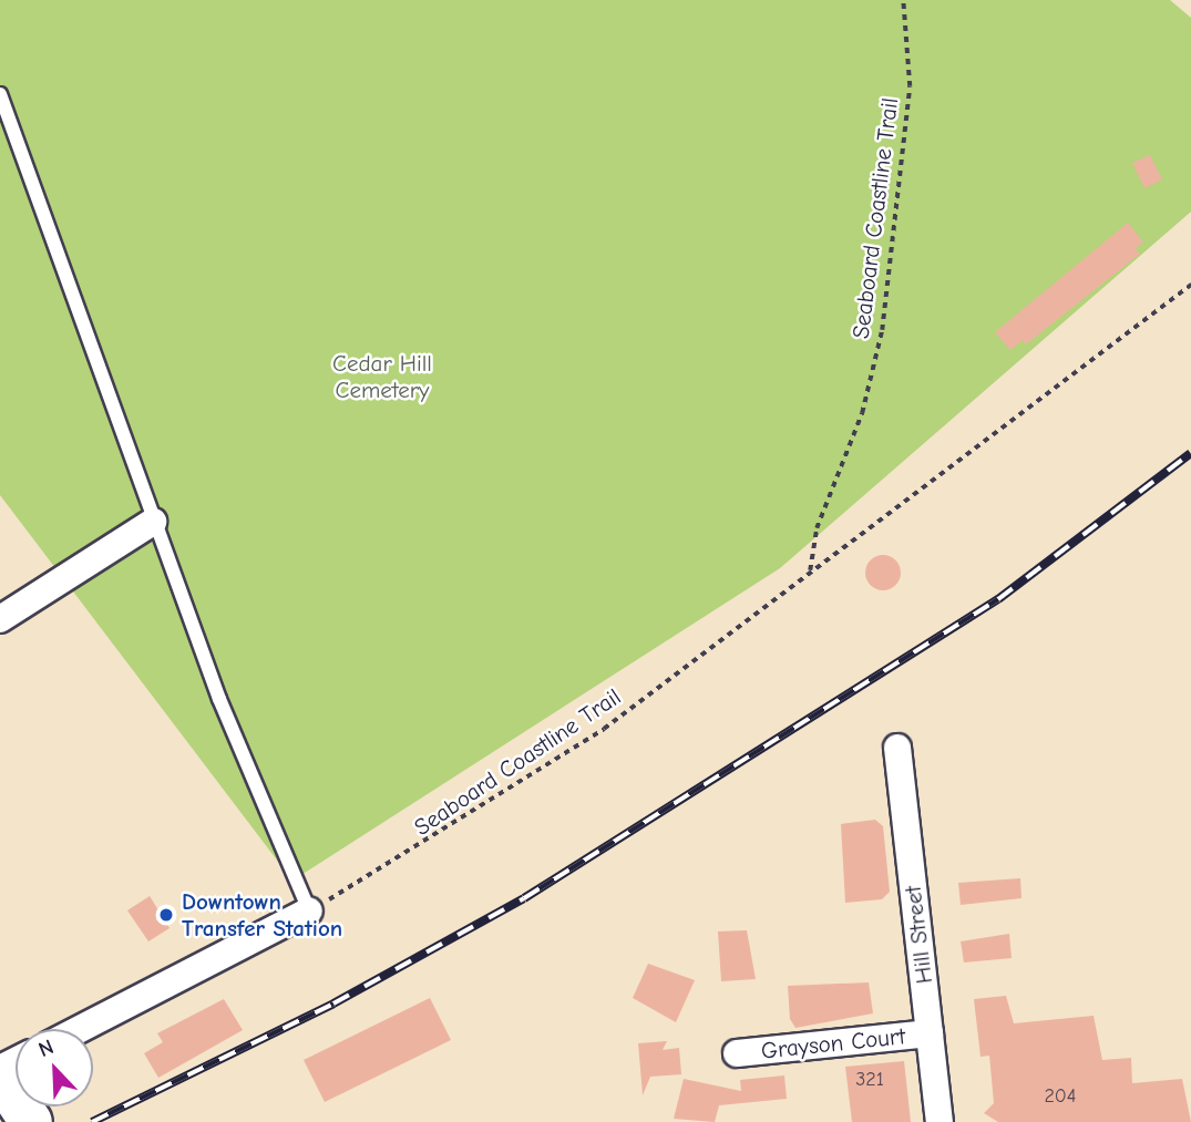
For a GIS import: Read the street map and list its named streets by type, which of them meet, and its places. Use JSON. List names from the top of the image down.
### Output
{
  "streets": {
    "street": ["Hill Street", "Grayson Court"],
    "path": ["Seaboard Coastline Trail"]
  },
  "crossings": [
    ["Hill Street", "Grayson Court"]
  ],
  "parks": ["Cedar Hill Cemetery"],
  "places": ["Downtown Transfer Station"],
  "house_numbers": ["321", "204"],
  "north": "top left"
}
